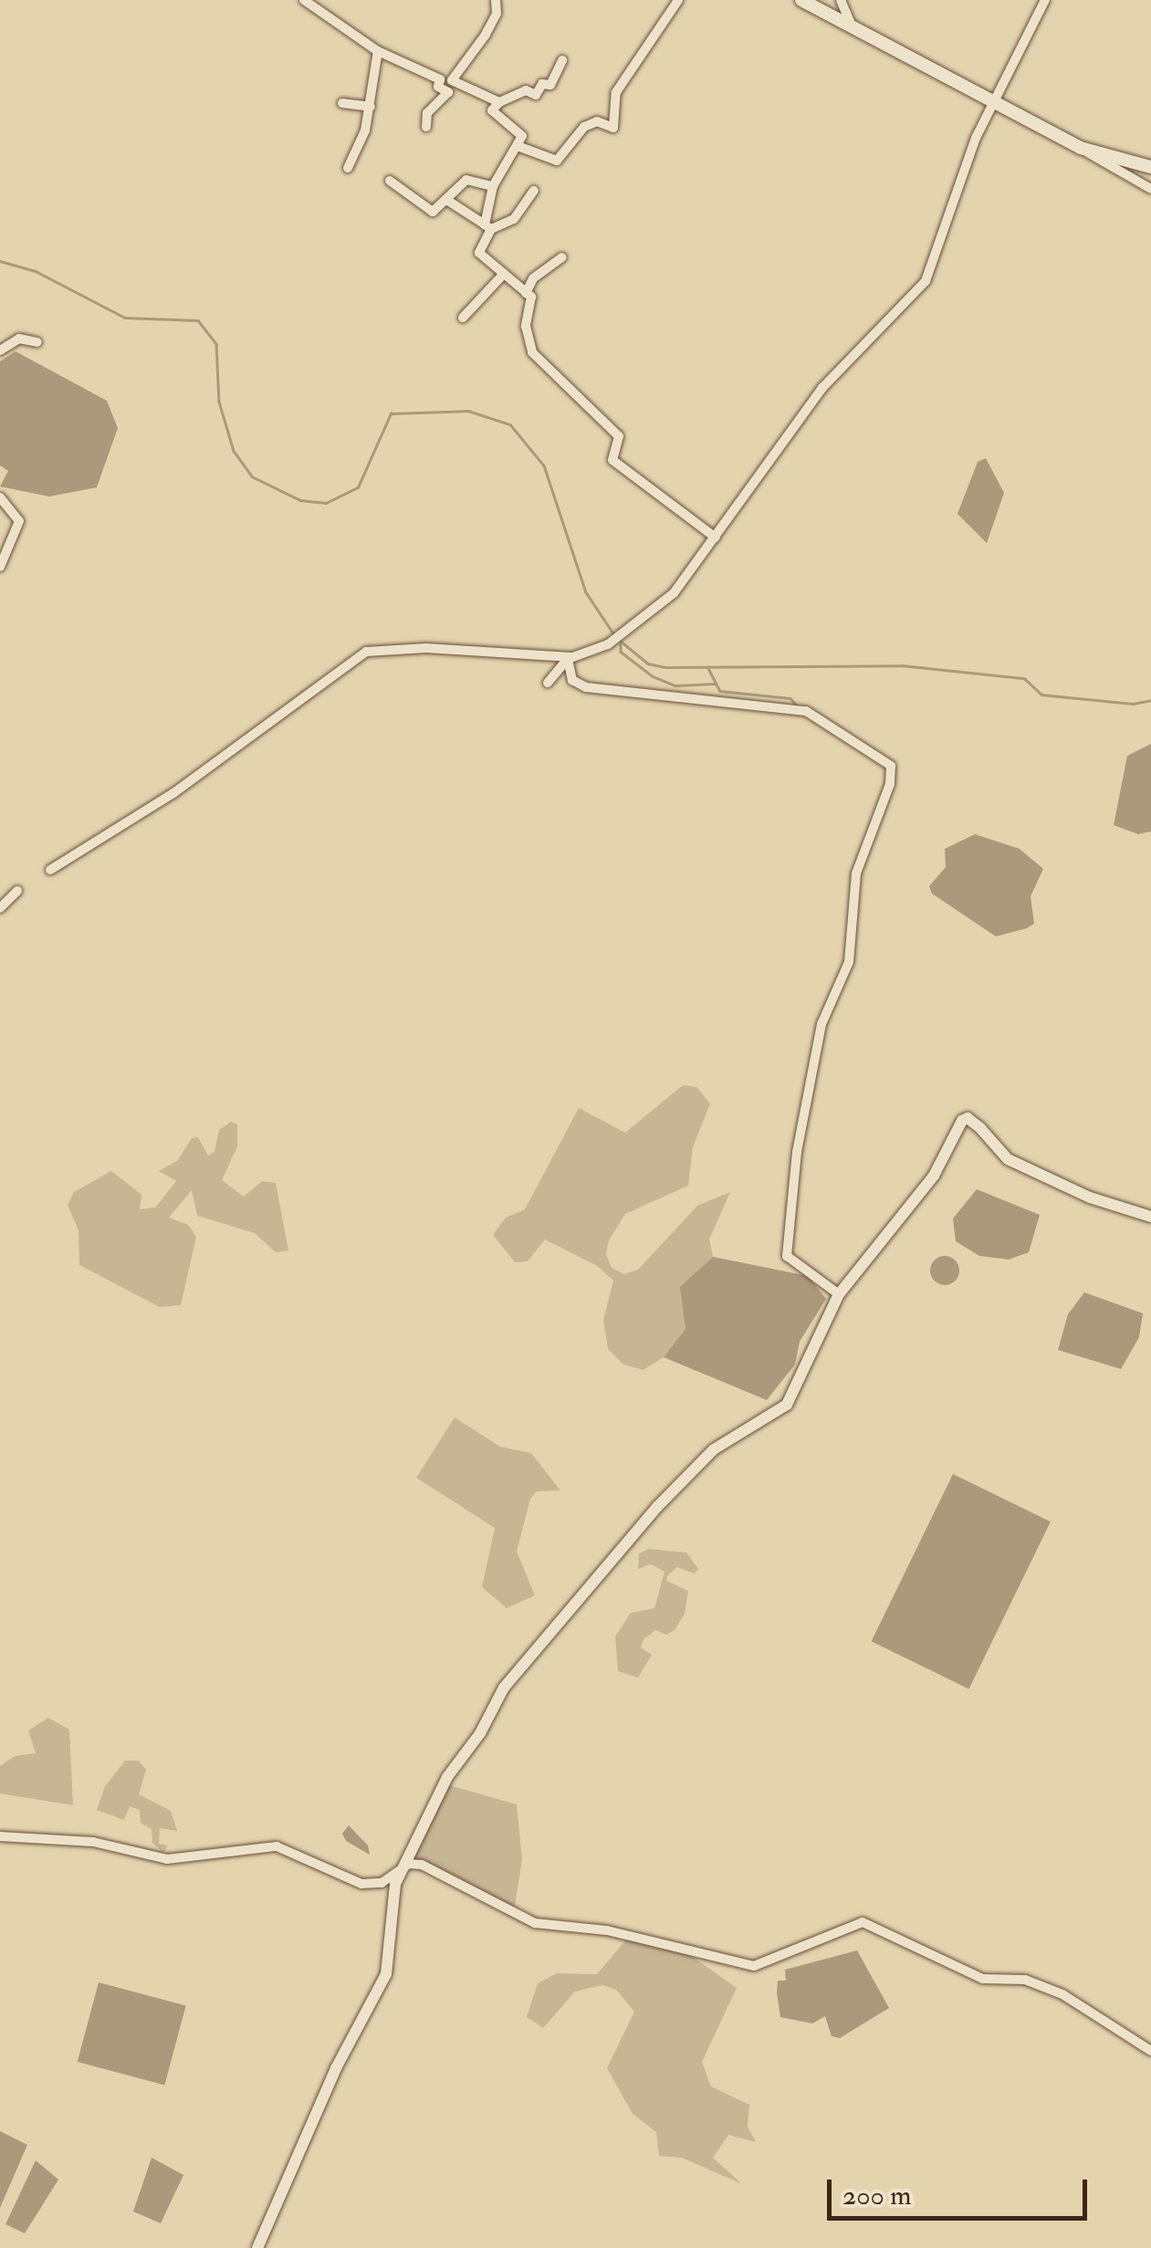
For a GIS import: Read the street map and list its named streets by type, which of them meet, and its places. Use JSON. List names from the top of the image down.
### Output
{
  "scale_bar": "200 m"
}
